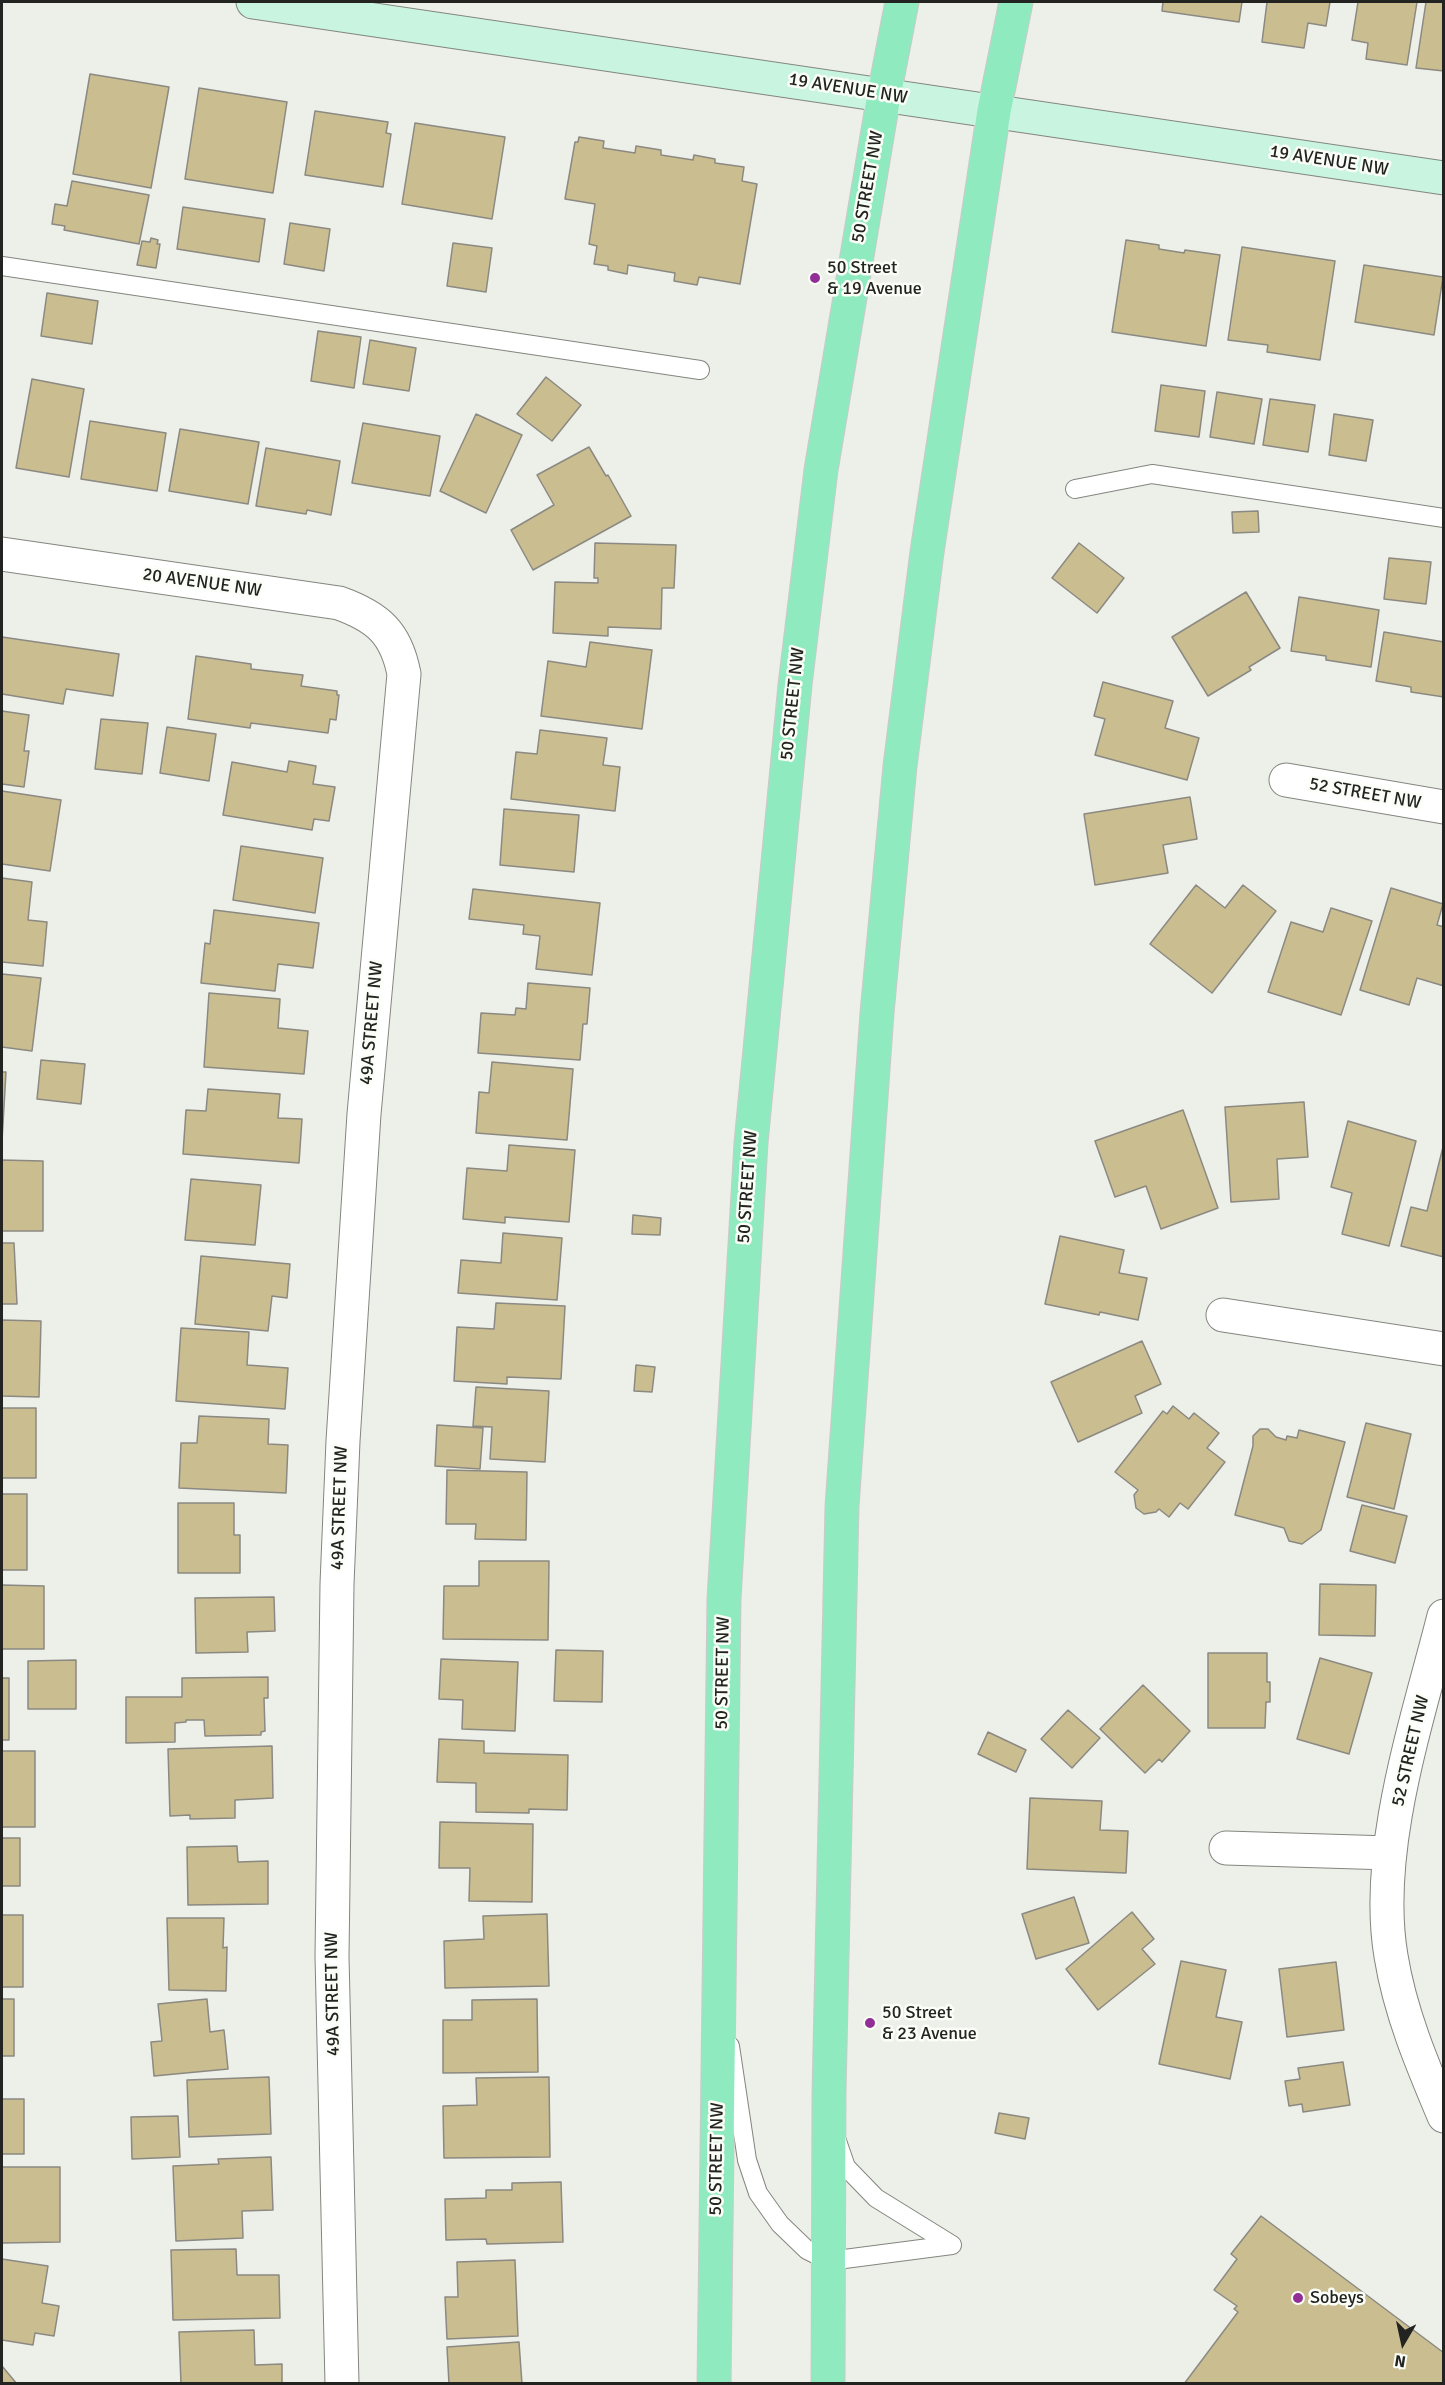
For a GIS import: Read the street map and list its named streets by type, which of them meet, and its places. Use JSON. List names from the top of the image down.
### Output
{
  "streets": {
    "main road": ["50 STREET NW"],
    "street": [
      "19 AVENUE NW",
      "20 AVENUE NW",
      "52 STREET NW",
      "49A STREET NW"
    ]
  },
  "crossings": [
    ["19 AVENUE NW", "50 STREET NW"],
    ["20 AVENUE NW", "49A STREET NW"]
  ],
  "places": ["50 Street & 19 Avenue", "50 Street & 23 Avenue", "Sobeys"],
  "north": "bottom"
}
